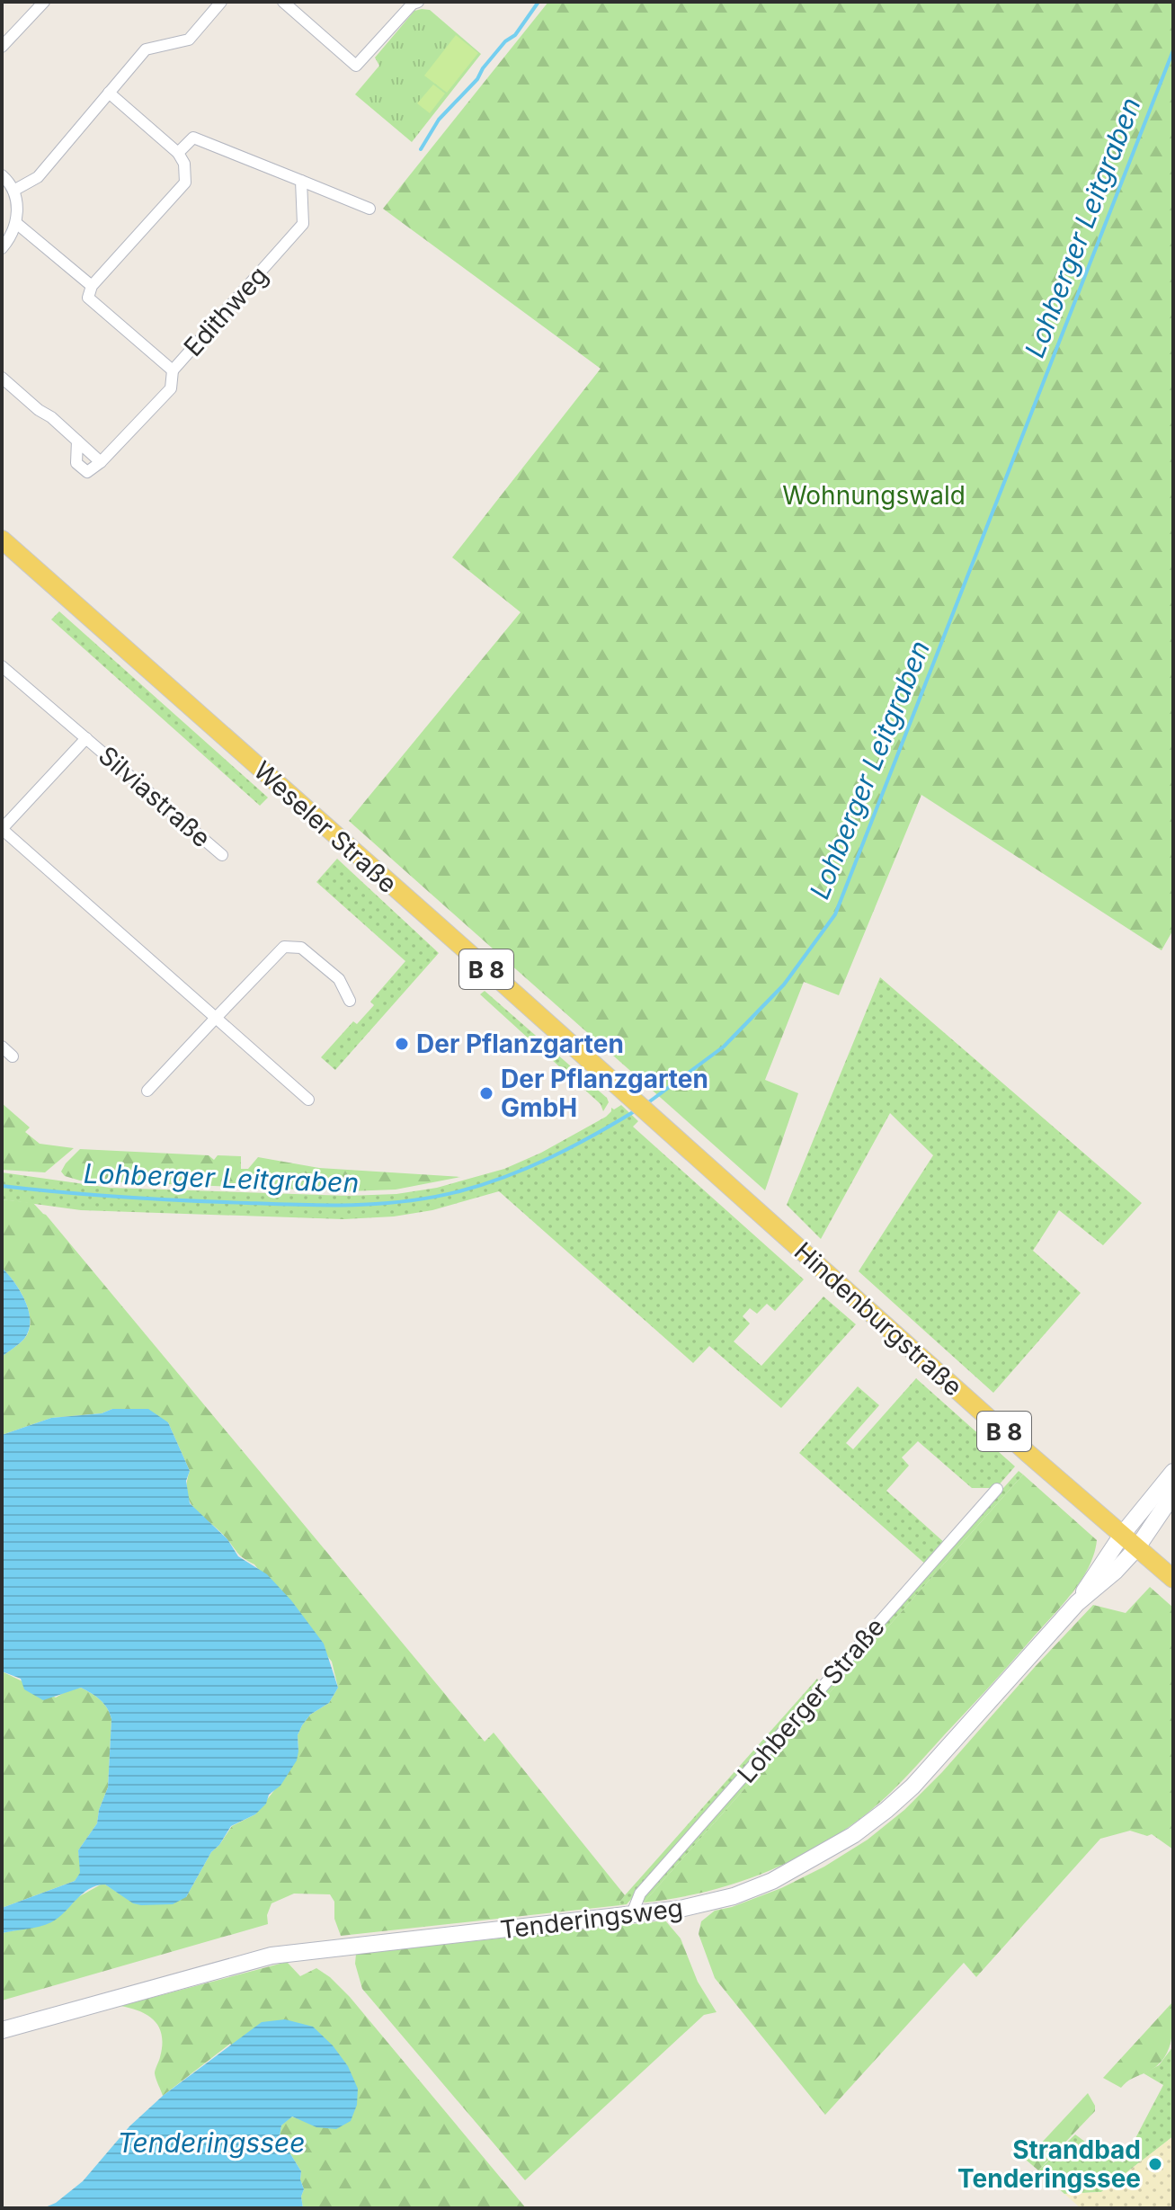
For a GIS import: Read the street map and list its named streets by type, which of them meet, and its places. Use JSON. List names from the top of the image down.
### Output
{
  "streets": {
    "main road": ["Weseler Straße", "B 8", "Hindenburgstraße"],
    "street": [
      "Edithweg",
      "Silviastraße",
      "Lohberger Straße",
      "Tenderingsweg"
    ]
  },
  "crossings": [
    ["Weseler Straße", "Hindenburgstraße"],
    ["Hindenburgstraße", "Tenderingsweg"],
    ["Lohberger Straße", "Tenderingsweg"]
  ],
  "water": ["Lohberger Leitgraben", "Tenderingssee"],
  "parks": ["Wohnungswald"],
  "places": ["Der Pflanzgarten", "Der Pflanzgarten GmbH", "Strandbad Tenderingssee"]
}
